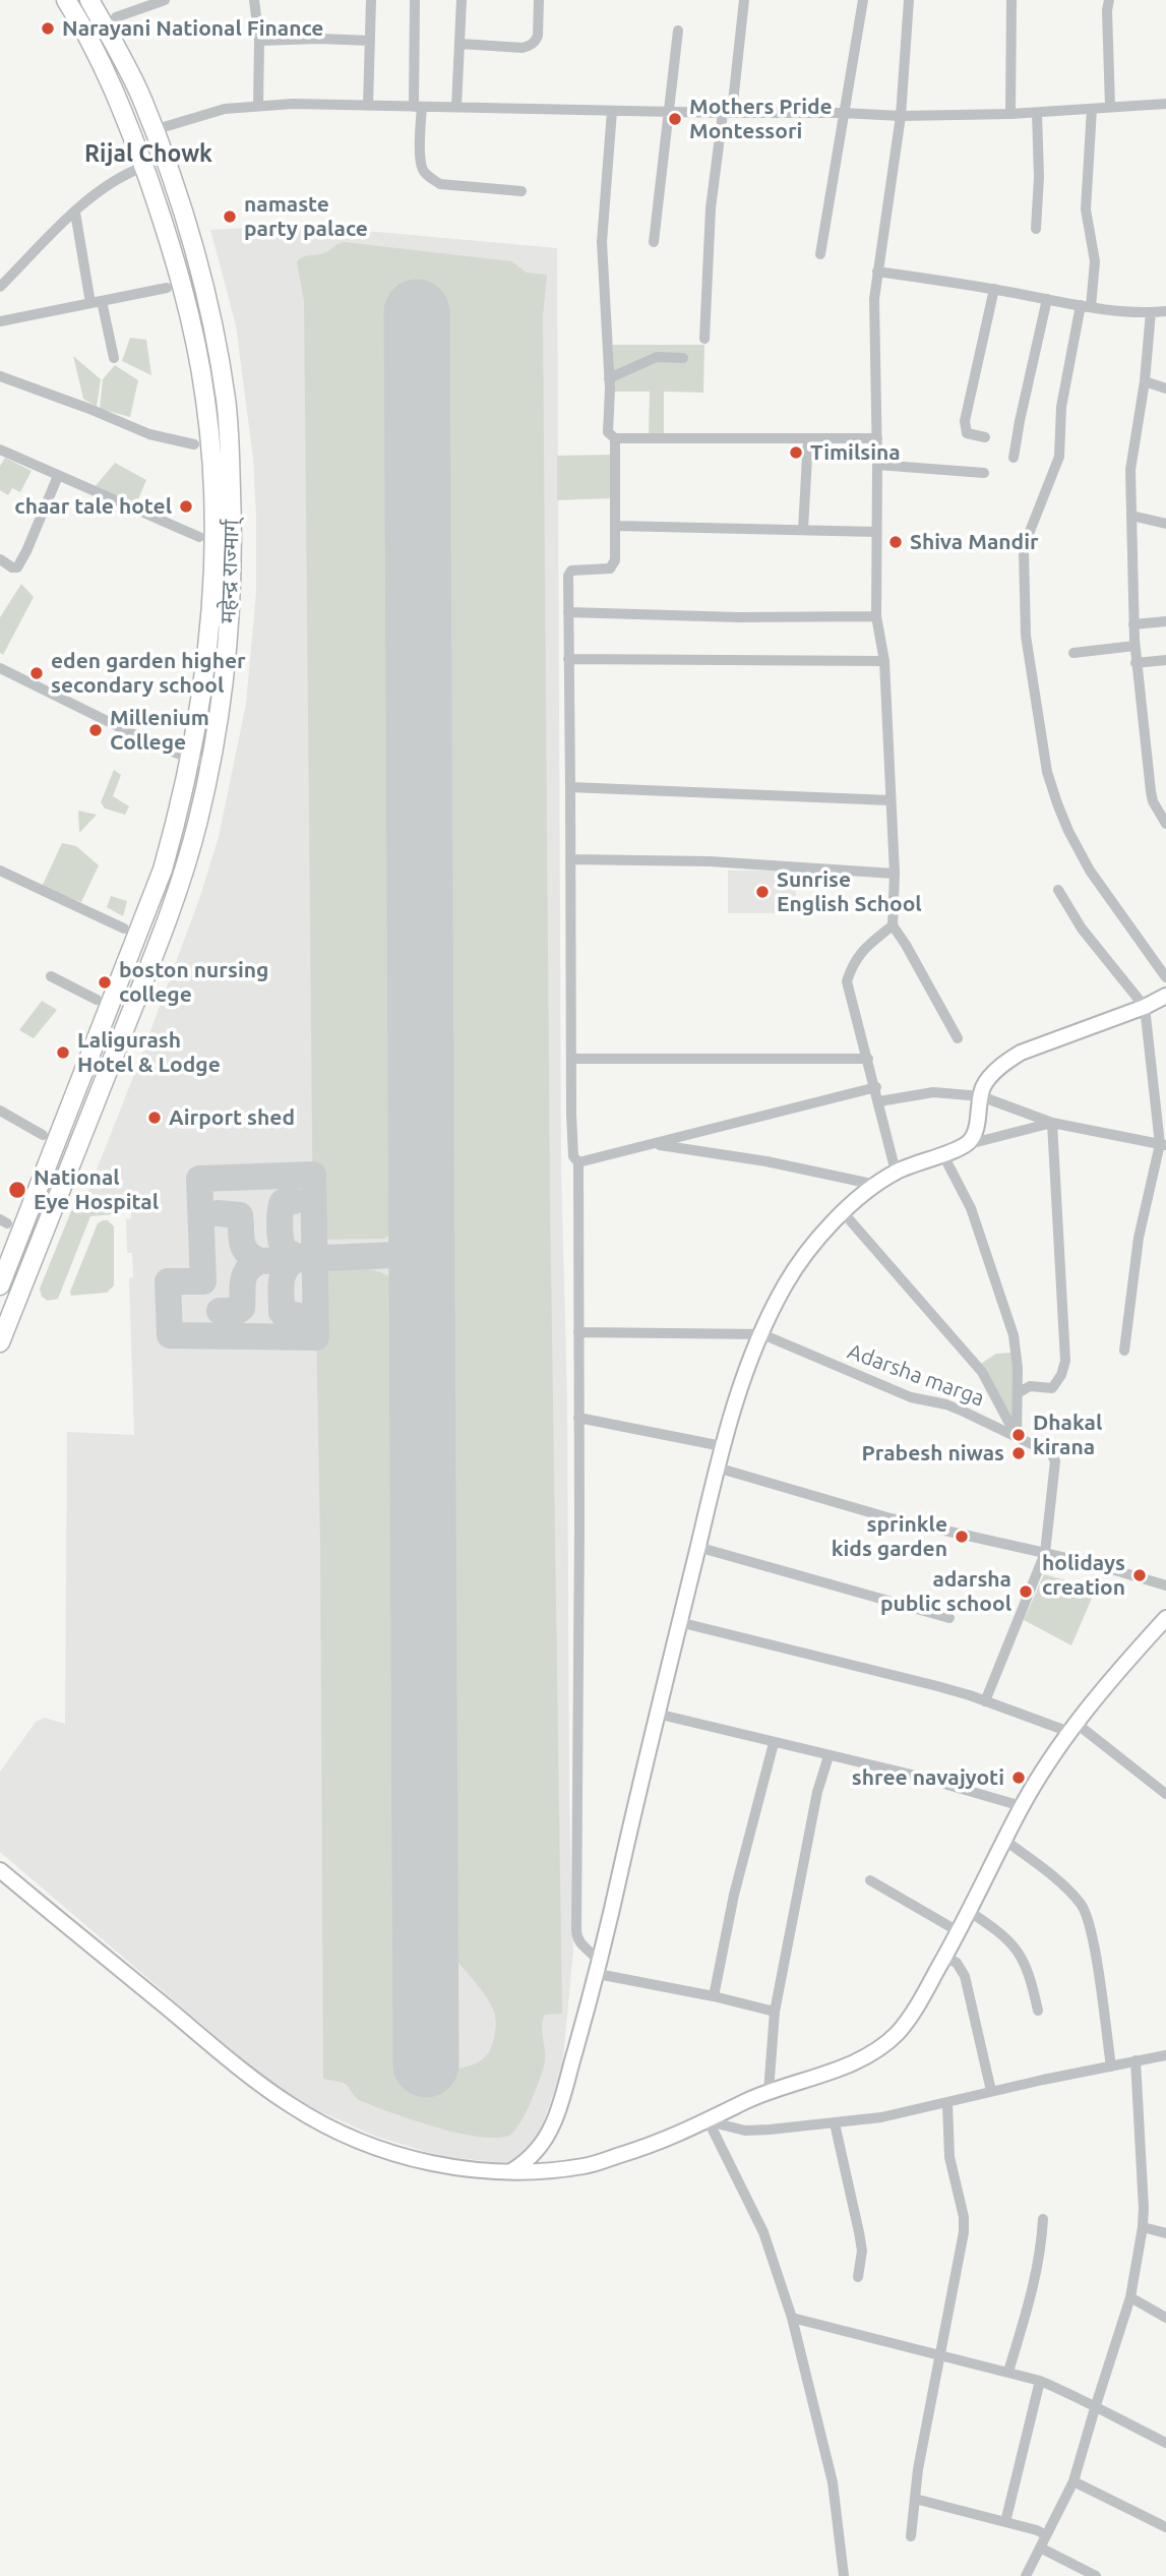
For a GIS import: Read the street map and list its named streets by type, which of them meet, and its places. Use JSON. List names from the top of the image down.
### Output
{
  "streets": {
    "highway": ["महेन्द्र राज्मार्ग्"],
    "street": ["Adarsha marga"]
  },
  "districts": ["Rijal Chowk"],
  "places": [
    "Narayani National Finance",
    "Mothers Pride Montessori",
    "namaste party palace",
    "Timilsina",
    "chaar tale hotel",
    "Shiva Mandir",
    "eden garden higher secondary school",
    "Millenium College",
    "Sunrise English School",
    "boston nursing college",
    "Laligurash Hotel & Lodge",
    "Airport shed",
    "National Eye Hospital",
    "Dhakal kirana",
    "Prabesh niwas",
    "sprinkle kids garden",
    "holidays creation",
    "adarsha public school",
    "shree navajyoti"
  ]
}
